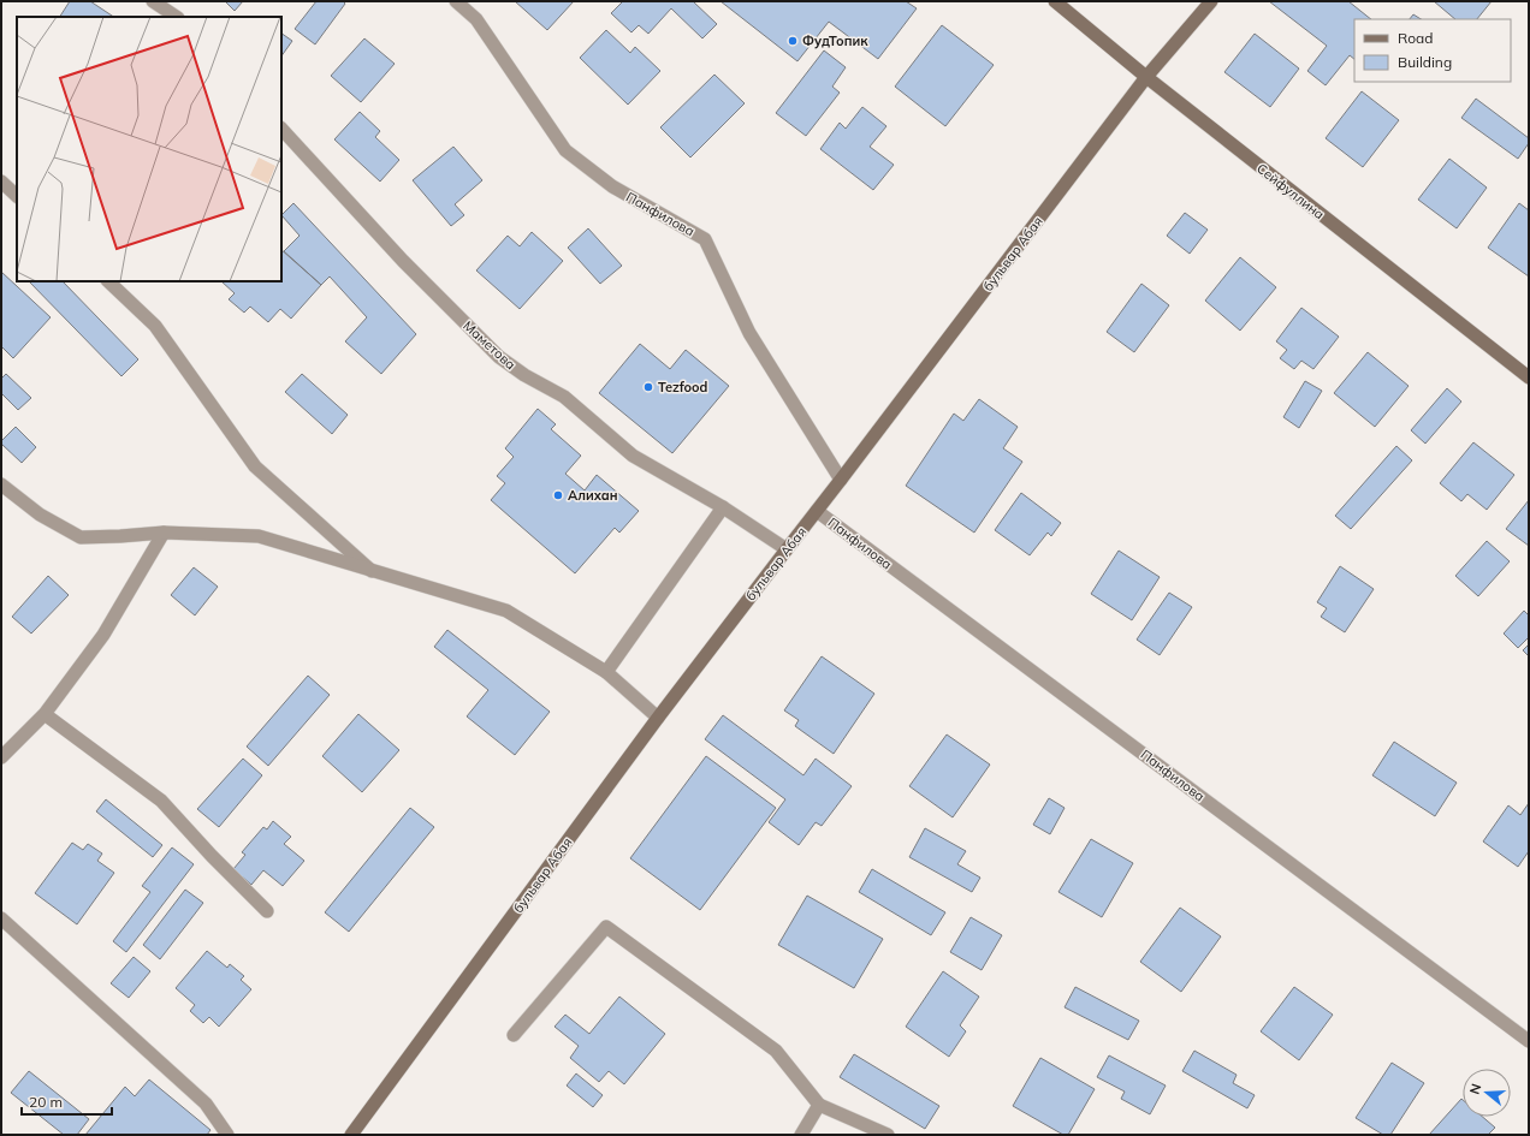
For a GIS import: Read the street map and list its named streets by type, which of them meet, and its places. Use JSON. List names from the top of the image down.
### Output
{
  "streets": {
    "main road": ["Сейфуллина", "бульвар Абая"],
    "street": ["Панфилова", "Маметова"]
  },
  "crossings": [
    ["Сейфуллина", "бульвар Абая"],
    ["Панфилова", "бульвар Абая"],
    ["бульвар Абая", "Маметова"]
  ],
  "places": ["ФудТопик", "Tezfood", "Алихан"],
  "legend": ["Road", "Building"],
  "scale_bar": "20 m",
  "north": "left"
}
